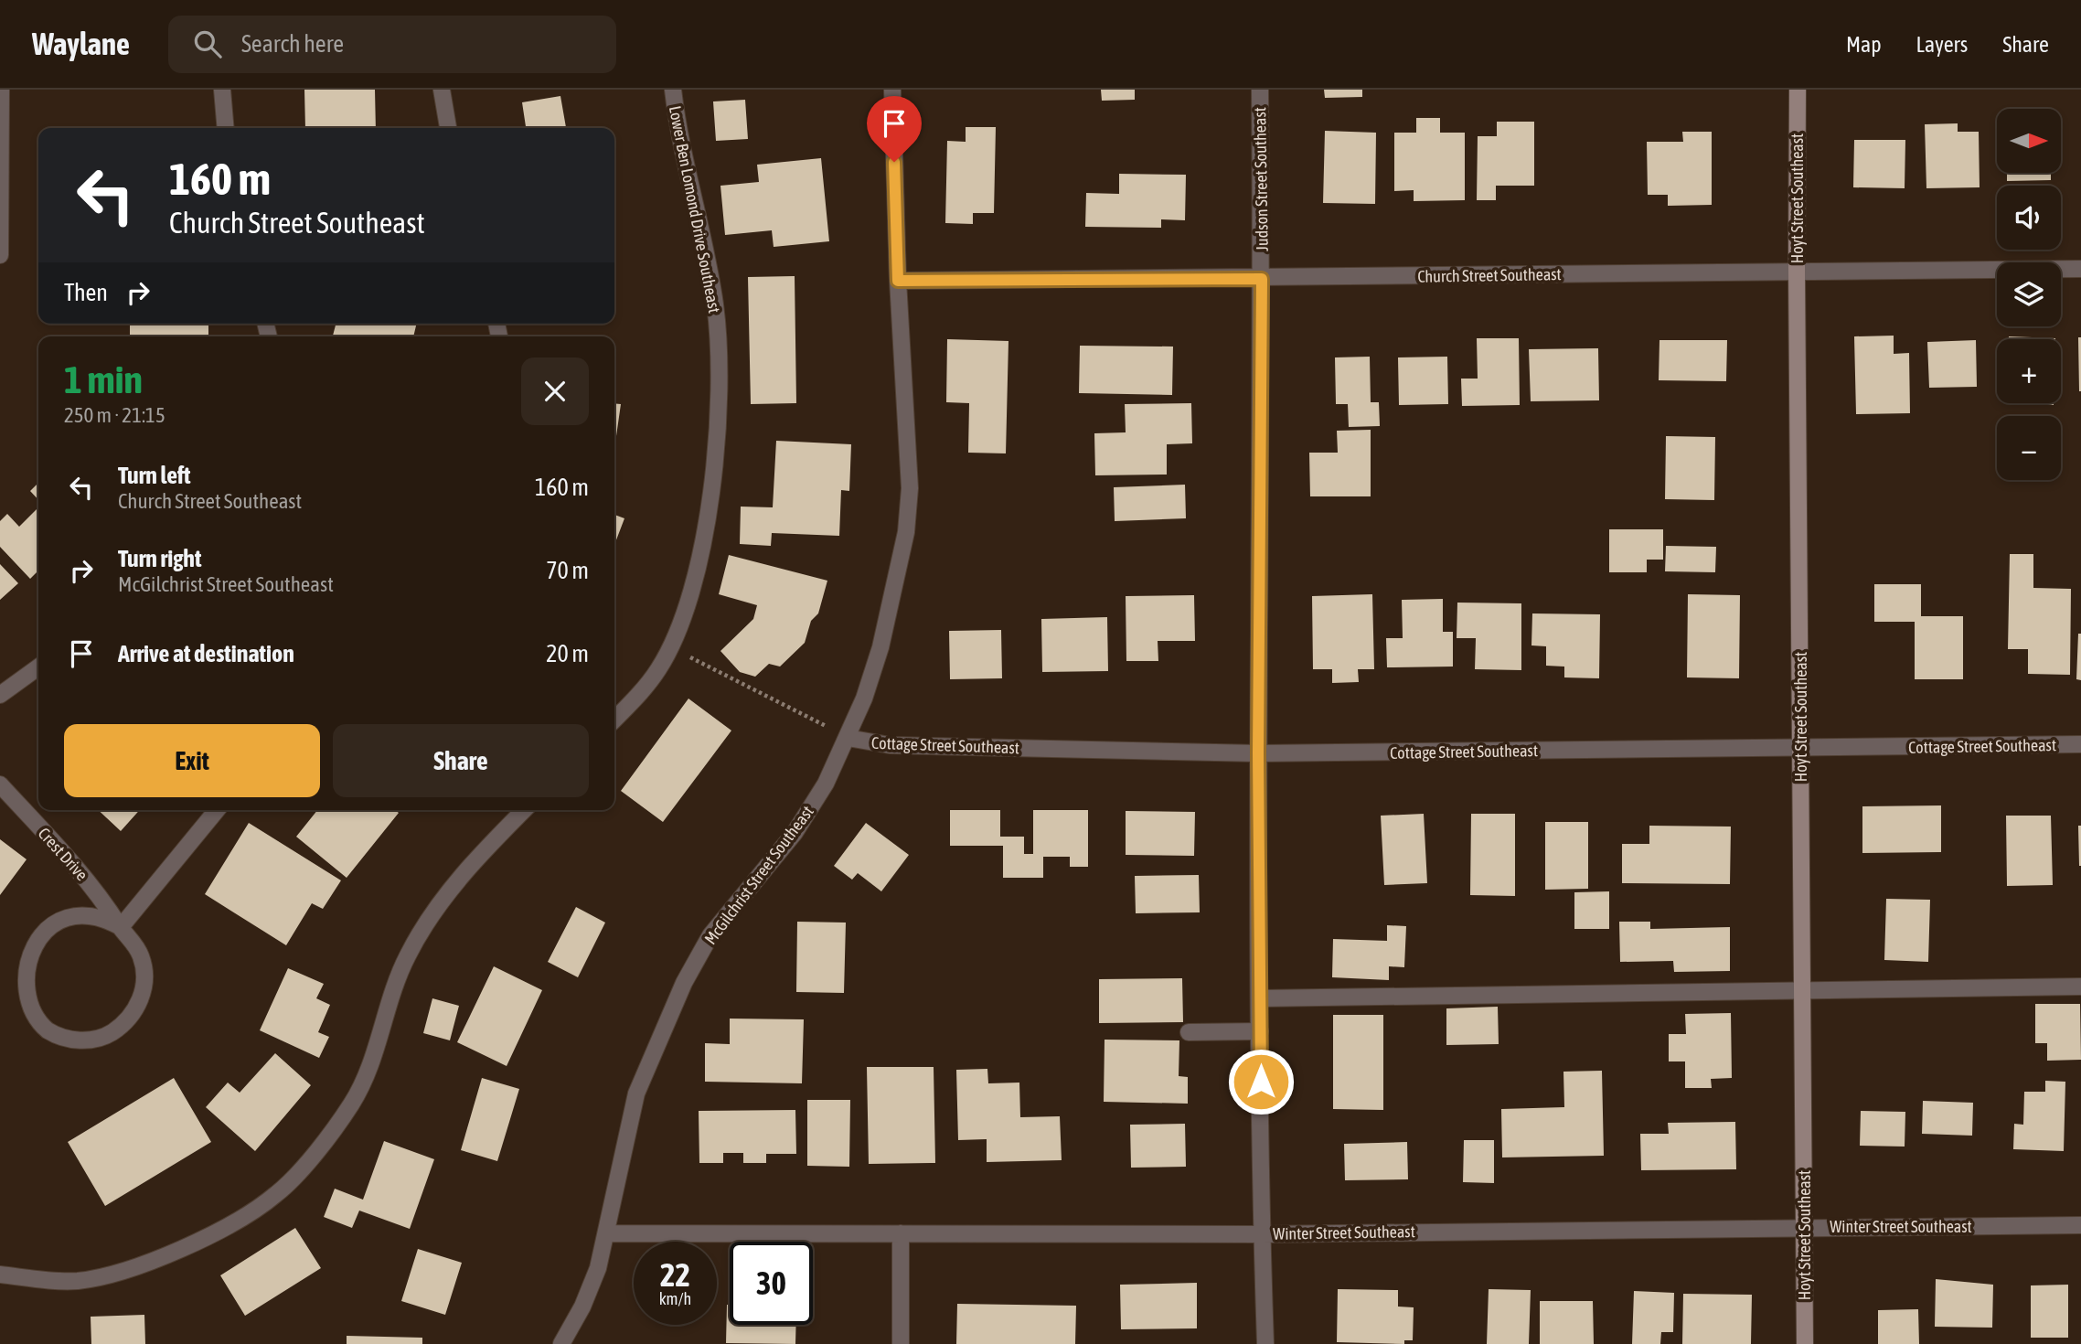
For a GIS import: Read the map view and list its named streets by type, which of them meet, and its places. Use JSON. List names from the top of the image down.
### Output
{
  "streets": {
    "street": [
      "Judson Street Southeast",
      "Hoyt Street Southeast",
      "Lower Ben Lomond Drive Southeast",
      "Church Street Southeast",
      "Cottage Street Southeast",
      "Crest Drive",
      "McGilchrist Street Southeast",
      "Winter Street Southeast"
    ]
  },
  "crossings": [
    ["Judson Street Southeast", "Church Street Southeast"],
    ["Judson Street Southeast", "Cottage Street Southeast"],
    ["Judson Street Southeast", "Winter Street Southeast"],
    ["Hoyt Street Southeast", "Church Street Southeast"],
    ["Hoyt Street Southeast", "Cottage Street Southeast"],
    ["Hoyt Street Southeast", "Winter Street Southeast"],
    ["Church Street Southeast", "McGilchrist Street Southeast"],
    ["Cottage Street Southeast", "McGilchrist Street Southeast"],
    ["McGilchrist Street Southeast", "Winter Street Southeast"]
  ],
  "north": "right",
  "page": {
    "header": "Waylane",
    "search": "Search here",
    "nav": ["Map", "Layers", "Share"],
    "map_buttons": ["+", "−"],
    "turn": ["160 m", "Church Street Southeast"],
    "then": "Then",
    "heading": ["1 min", "250 m · 21:15"],
    "list": [
      {
        "name": "Turn left",
        "note": "Church Street Southeast",
        "value": "160 m"
      },
      {
        "name": "Turn right",
        "note": "McGilchrist Street Southeast",
        "value": "70 m"
      },
      {
        "name": "Arrive at destination",
        "value": "20 m"
      }
    ],
    "buttons": ["Exit", "Share"],
    "speed": "22 km/h",
    "limit": "30"
  }
}
